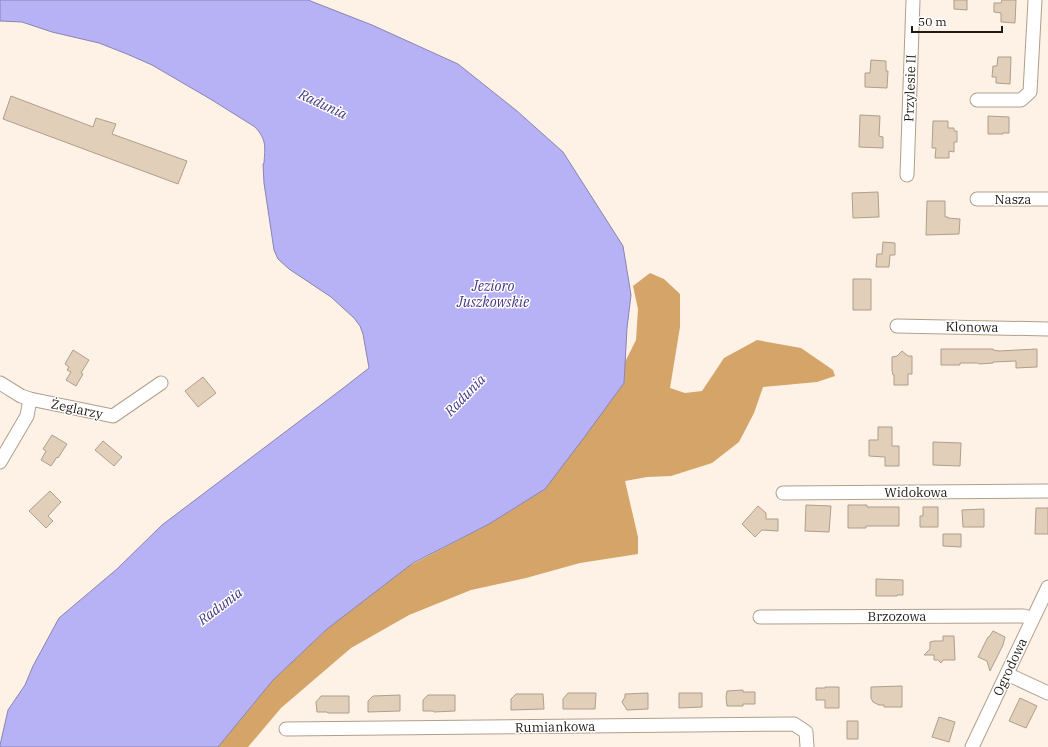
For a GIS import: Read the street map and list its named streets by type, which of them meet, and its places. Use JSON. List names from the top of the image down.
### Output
{
  "streets": {
    "street": [
      "Przylesie II",
      "Nasza",
      "Klonowa",
      "Żeglarzy",
      "Widokowa",
      "Brzozowa",
      "Ogrodowa",
      "Rumiankowa"
    ]
  },
  "crossings": [
    ["Brzozowa", "Ogrodowa"]
  ],
  "water": ["Radunia", "Jezioro Juszkowskie"],
  "scale_bar": "50 m"
}
